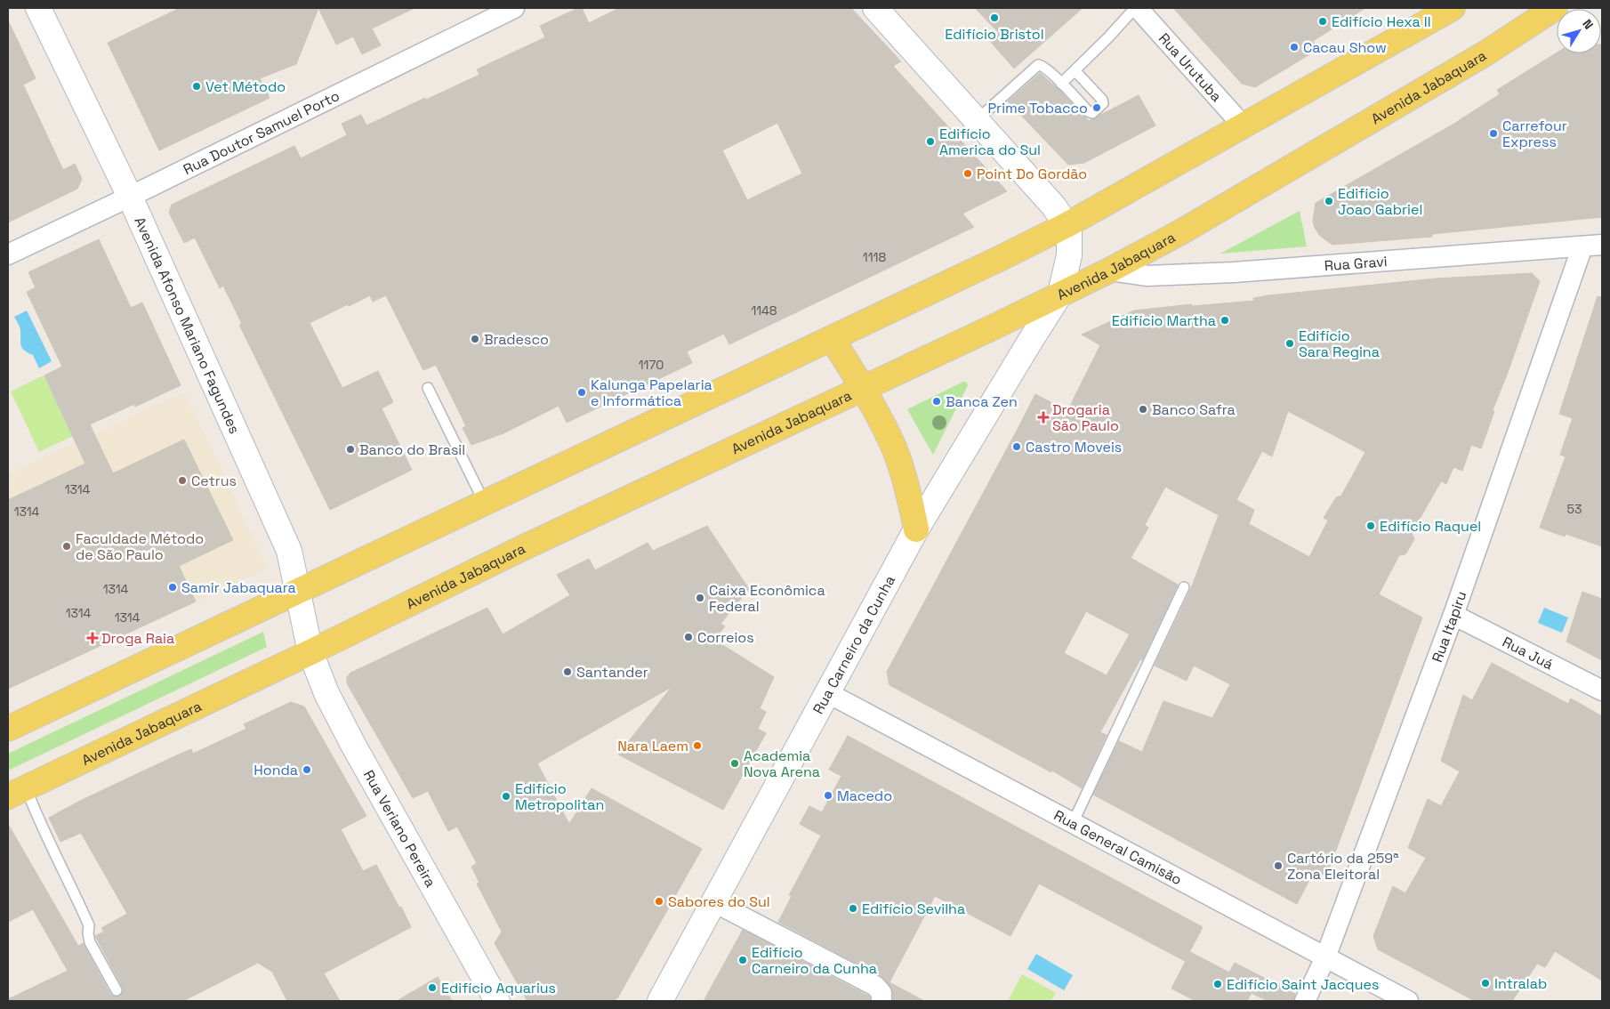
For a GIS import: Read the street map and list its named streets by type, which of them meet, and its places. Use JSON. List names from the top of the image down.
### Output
{
  "streets": {
    "main road": ["Avenida Jabaquara"],
    "street": [
      "Rua Urutuba",
      "Rua Doutor Samuel Porto",
      "Rua Gravi",
      "Avenida Afonso Mariano Fagundes",
      "Rua Itapiru",
      "Rua Carneiro da Cunha",
      "Rua Juá",
      "Rua Veriano Pereira",
      "Rua General Camisão"
    ]
  },
  "crossings": [
    ["Avenida Jabaquara", "Rua Gravi"],
    ["Avenida Jabaquara", "Avenida Afonso Mariano Fagundes"],
    ["Avenida Jabaquara", "Rua Carneiro da Cunha"],
    ["Avenida Jabaquara", "Rua Veriano Pereira"],
    ["Rua Doutor Samuel Porto", "Avenida Afonso Mariano Fagundes"],
    ["Rua Gravi", "Rua Itapiru"],
    ["Avenida Afonso Mariano Fagundes", "Rua Veriano Pereira"],
    ["Rua Itapiru", "Rua Juá"],
    ["Rua Itapiru", "Rua General Camisão"],
    ["Rua Carneiro da Cunha", "Rua General Camisão"]
  ],
  "places": {
    "other": [
      "Edifício Bristol",
      "Edifício Hexa II",
      "Cacau Show",
      "Vet Método",
      "Prime Tobacco",
      "Carrefour Express",
      "Edifício America do Sul",
      "Point Do Gordão",
      "Edifício Joao Gabriel",
      "Edifício Martha",
      "Bradesco",
      "Edifício Sara Regina",
      "Kalunga Papelaria e Informática",
      "Banca Zen",
      "Banco Safra",
      "Castro Moveis",
      "Banco do Brasil",
      "Cetrus",
      "Edifício Raquel",
      "Faculdade Método de São Paulo",
      "Samir Jabaquara",
      "Caixa Econômica Federal",
      "Correios",
      "Santander",
      "Nara Laem",
      "Academia Nova Arena",
      "Honda",
      "Macedo",
      "Edifício Metropolitan",
      "Cartório da 259ª Zona Eleitoral",
      "Sabores do Sul",
      "Edifício Sevilha",
      "Edifício Carneiro da Cunha",
      "Intralab",
      "Edifício Saint Jacques",
      "Edifício Aquarius"
    ],
    "health": ["Drogaria São Paulo", "Droga Raia"]
  },
  "house_numbers": [
    "1118",
    "1148",
    "1170",
    "1314",
    "53",
    "1314",
    "1314",
    "1314",
    "1314"
  ],
  "north": "top right"
}
